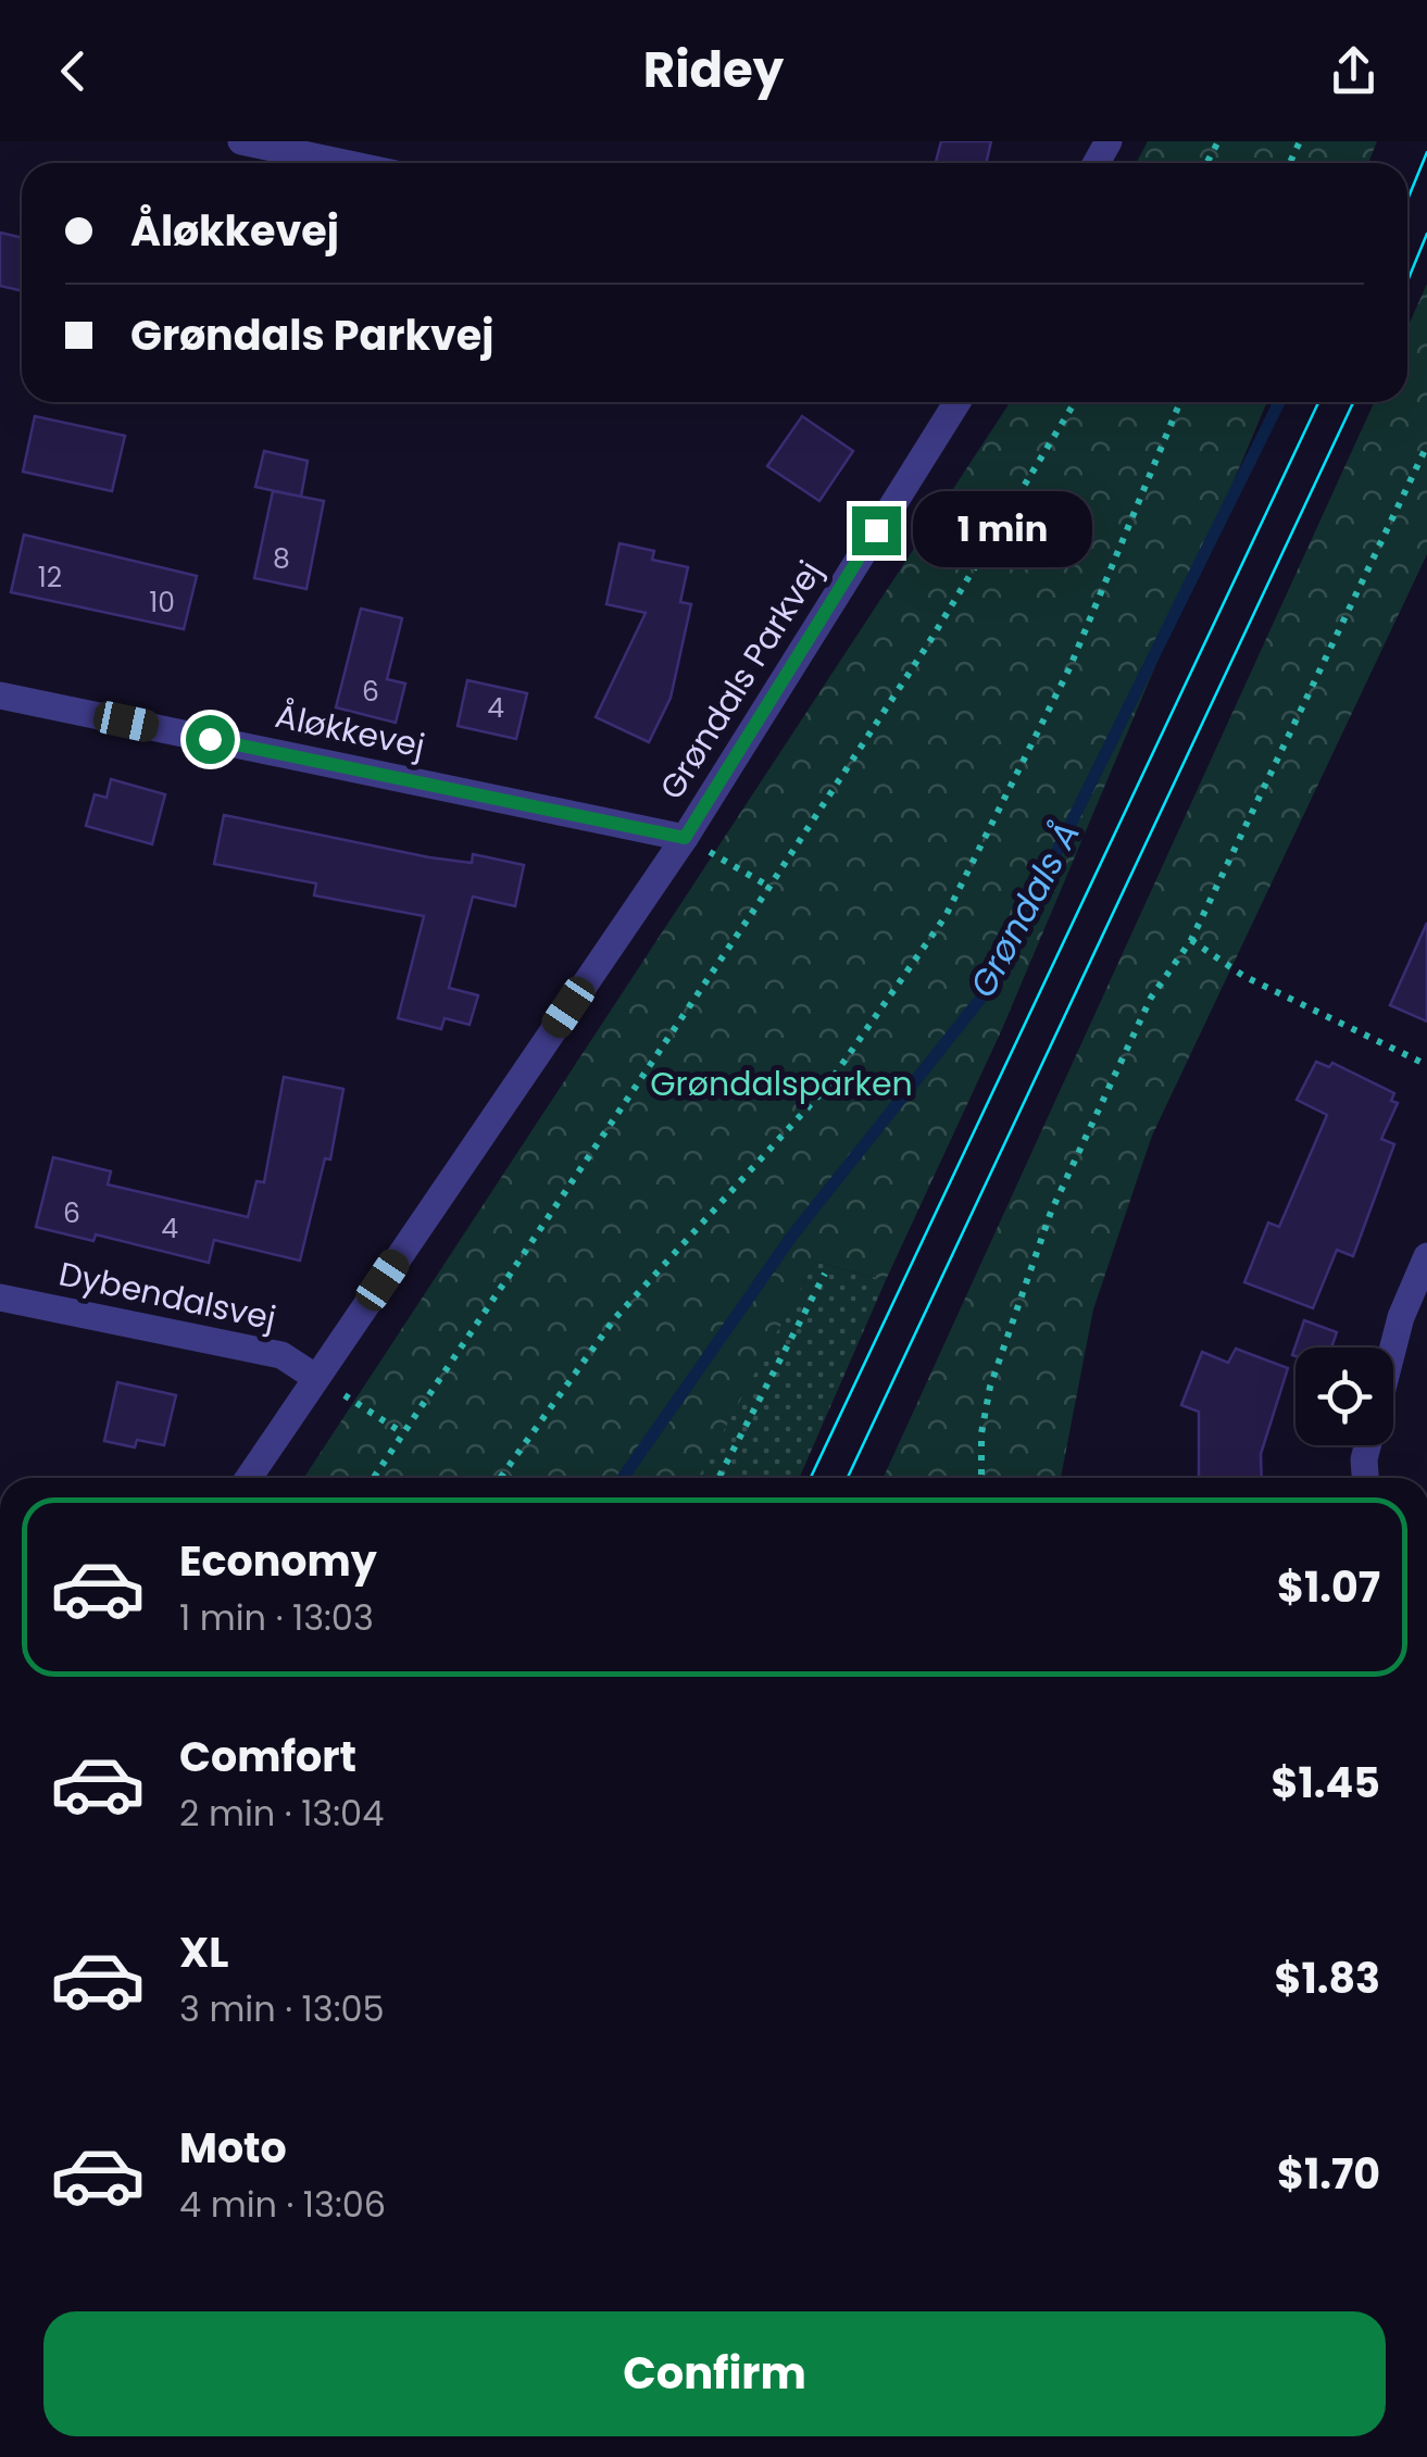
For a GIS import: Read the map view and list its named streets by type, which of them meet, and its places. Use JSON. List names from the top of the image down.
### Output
{
  "streets": {
    "street": ["Grøndals Parkvej", "Åløkkevej", "Dybendalsvej"]
  },
  "crossings": [
    ["Grøndals Parkvej", "Åløkkevej"],
    ["Grøndals Parkvej", "Dybendalsvej"]
  ],
  "water": ["Grøndals Å"],
  "parks": ["Grøndalsparken"],
  "house_numbers": [
    "8",
    "12",
    "10",
    "6",
    "4",
    "6",
    "4"
  ],
  "page": {
    "header": "Ridey",
    "banner": ["Åløkkevej", "Grøndals Parkvej"],
    "bubble": "1 min",
    "list": [
      {
        "name": "Economy",
        "note": "1 min · 13:03",
        "value": "$1.07"
      },
      {
        "name": "Comfort",
        "note": "2 min · 13:04",
        "value": "$1.45"
      },
      {
        "name": "XL",
        "note": "3 min · 13:05",
        "value": "$1.83"
      },
      {
        "name": "Moto",
        "note": "4 min · 13:06",
        "value": "$1.70"
      }
    ],
    "buttons": "Confirm"
  }
}
